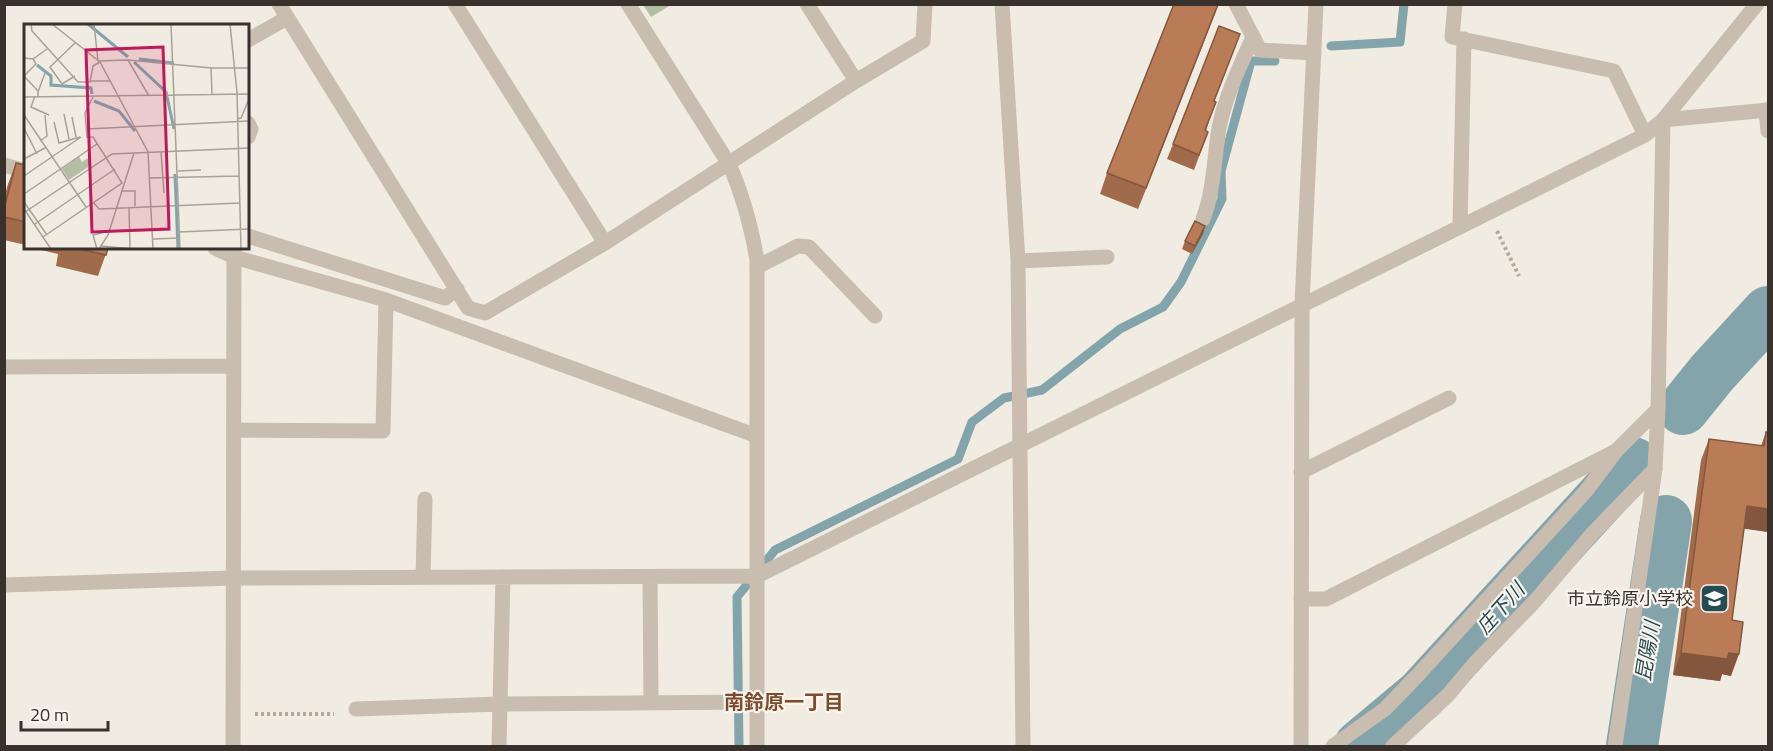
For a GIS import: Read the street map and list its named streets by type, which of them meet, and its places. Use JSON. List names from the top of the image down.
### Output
{
  "districts": ["南鈴原一丁目"],
  "water": ["庄下川", "昆陽川"],
  "places": {
    "school or university": ["市立鈴原小学校"]
  },
  "scale_bar": "20 m"
}
